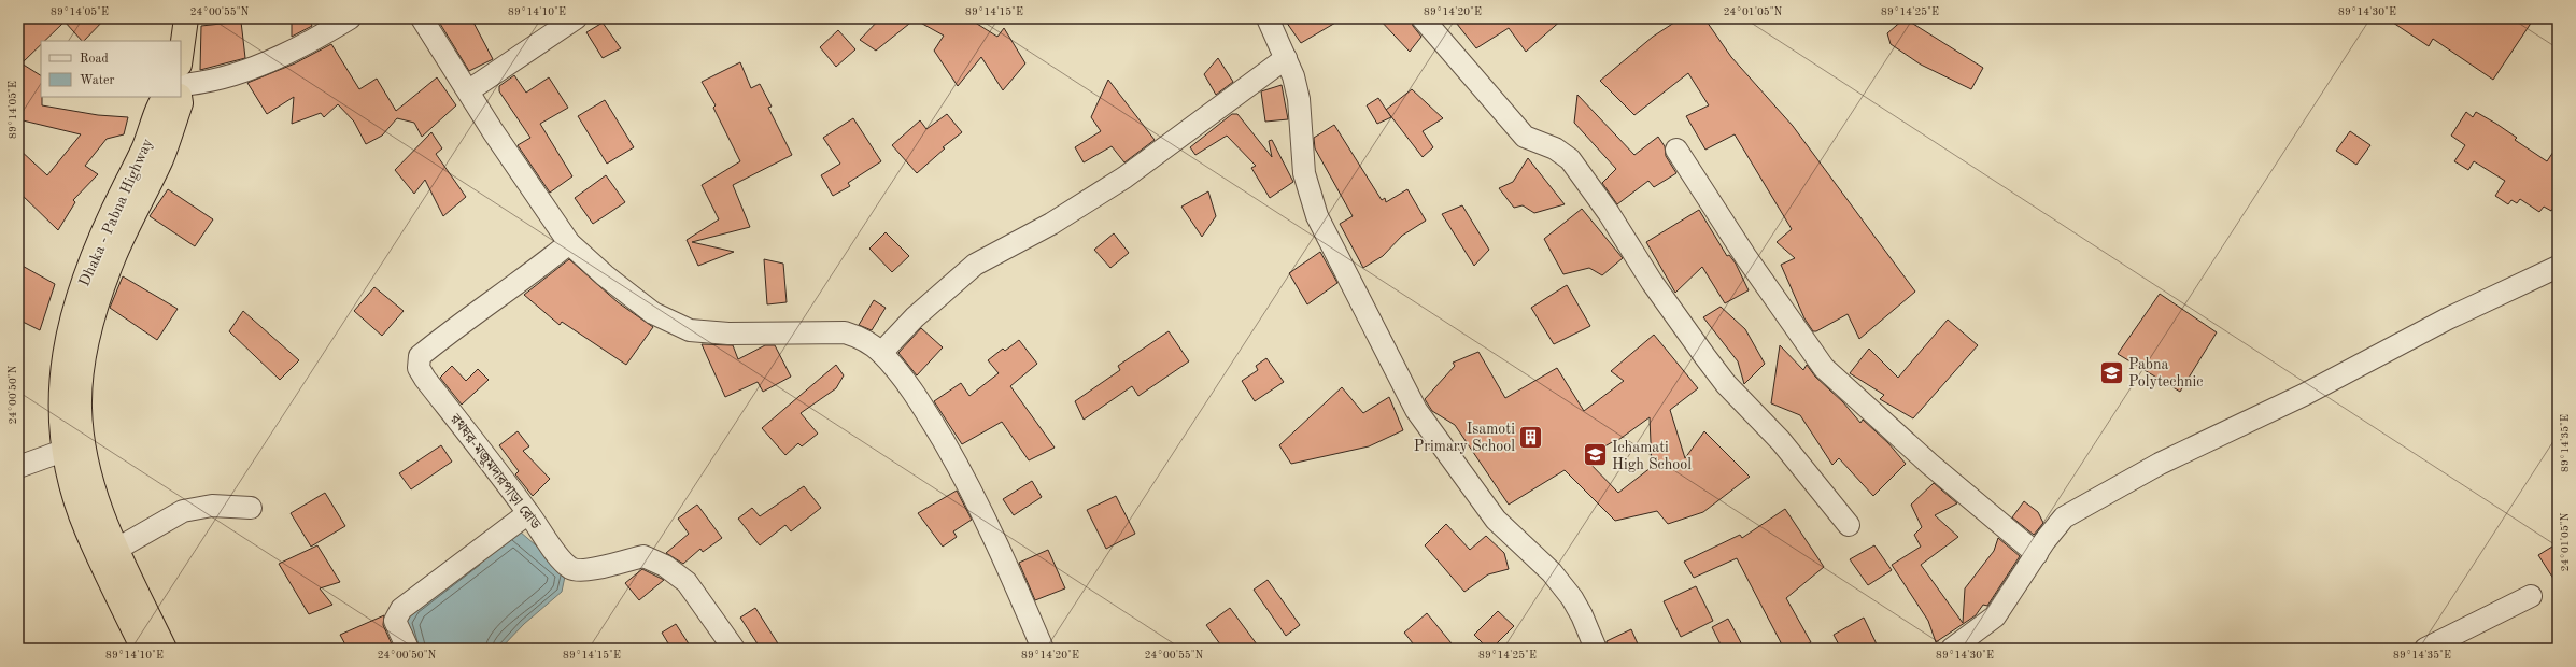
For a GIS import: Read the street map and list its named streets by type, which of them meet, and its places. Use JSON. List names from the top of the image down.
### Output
{
  "streets": {
    "highway": ["Dhaka - Pabna Highway"],
    "street": ["রথঘর-মজুমদারপাড়া রোড"]
  },
  "places": {
    "school or university": ["Pabna Polytechnic", "Ichamati High School"],
    "building": ["Isamoti Primary School"]
  },
  "legend": ["Road", "Water"],
  "coordinates": [
    "89°14'05\"E",
    "24°00'55\"N",
    "89°14'10\"E",
    "89°14'15\"E",
    "89°14'20\"E",
    "24°01'05\"N",
    "89°14'25\"E",
    "89°14'30\"E",
    "24°00'50\"N",
    "89°14'35\"E"
  ]
}
